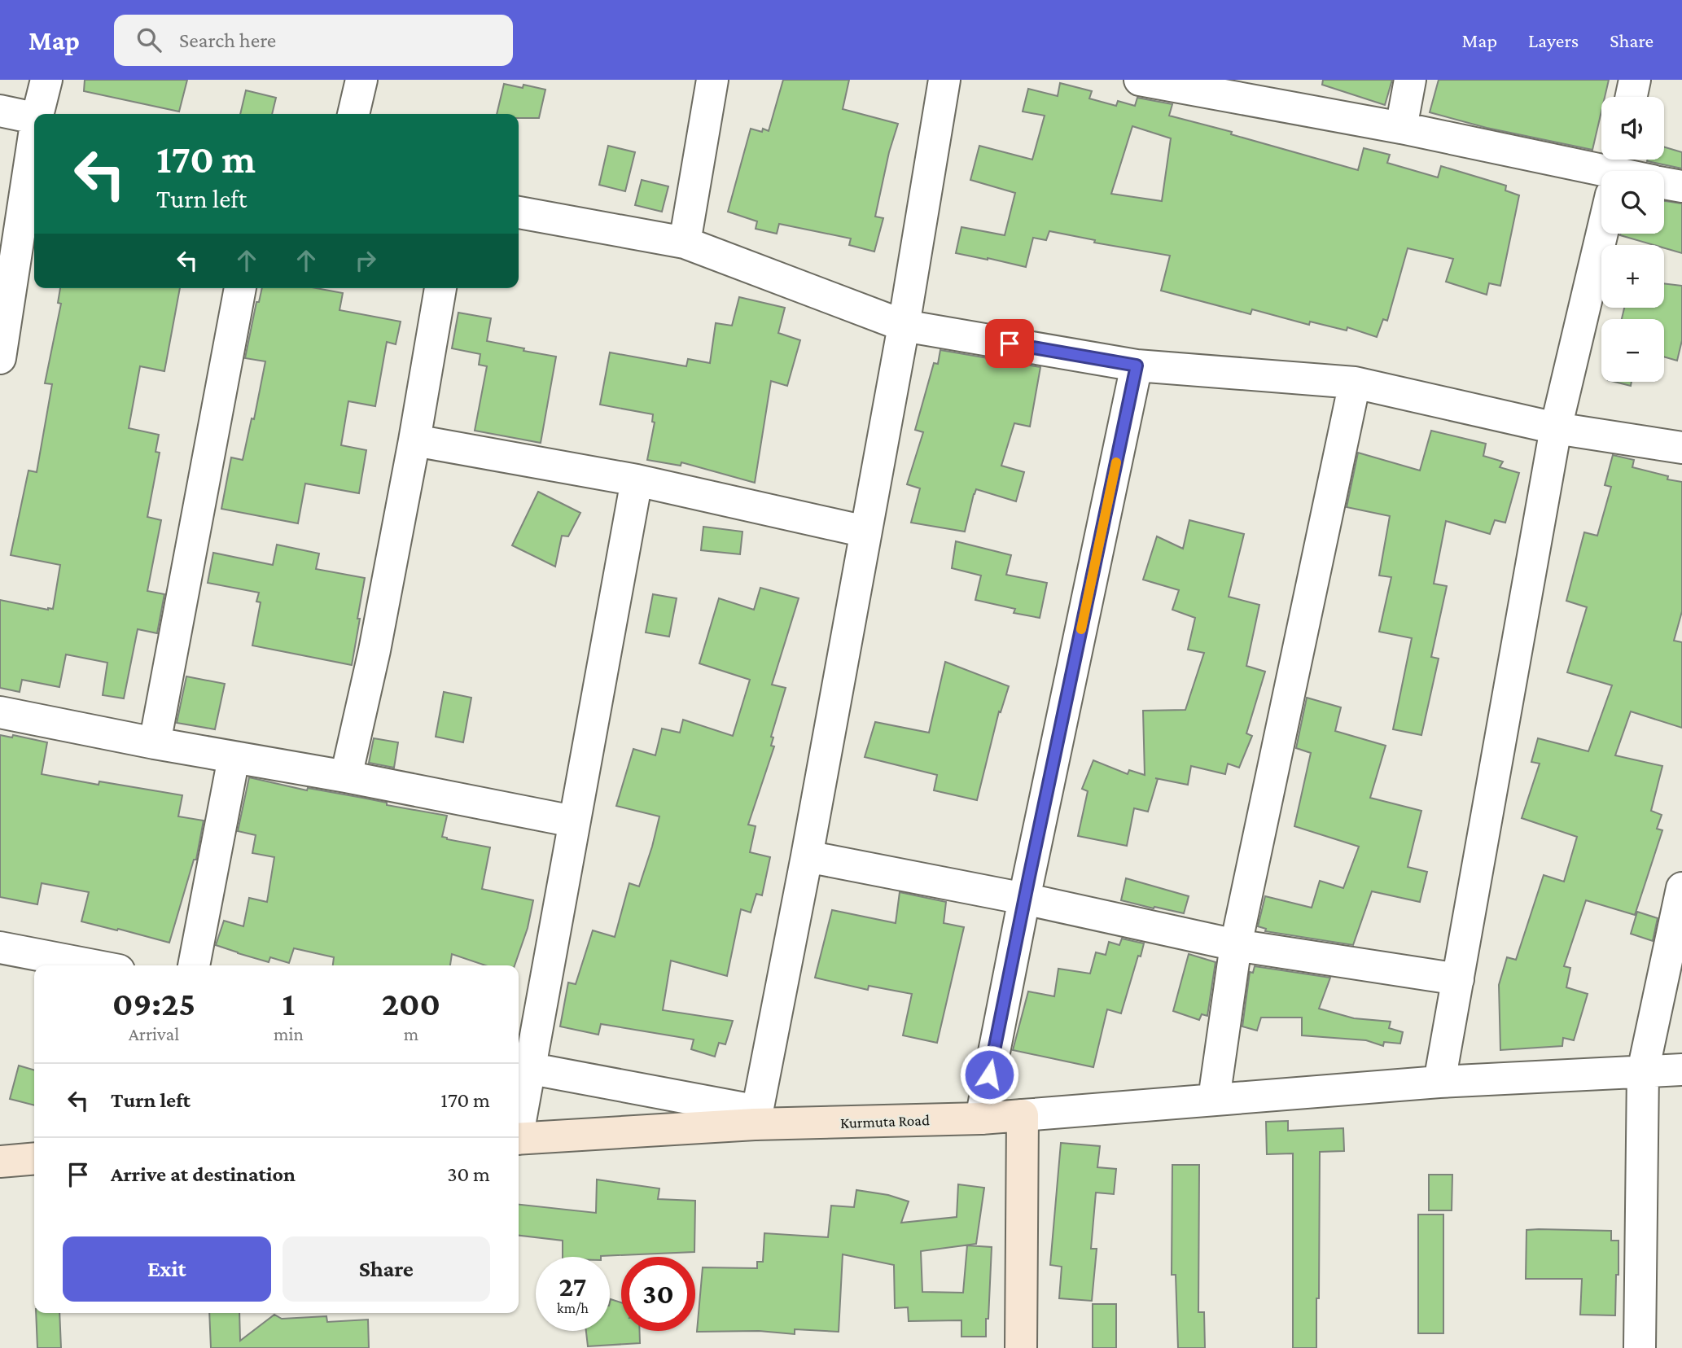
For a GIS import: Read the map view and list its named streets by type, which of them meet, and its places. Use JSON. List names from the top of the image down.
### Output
{
  "streets": {
    "main road": ["Kurmuta Road"]
  },
  "page": {
    "header": "Map",
    "search": "Search here",
    "nav": ["Map", "Layers", "Share"],
    "map_buttons": ["+", "−"],
    "turn": ["170 m", "Turn left"],
    "eta": [
      "09:25",
      "Arrival",
      "1",
      "min",
      "200",
      "m"
    ],
    "list": [
      {
        "name": "Turn left",
        "value": "170 m"
      },
      {
        "name": "Arrive at destination",
        "value": "30 m"
      }
    ],
    "buttons": ["Exit", "Share"],
    "speed": "27 km/h",
    "limit": "30"
  }
}
